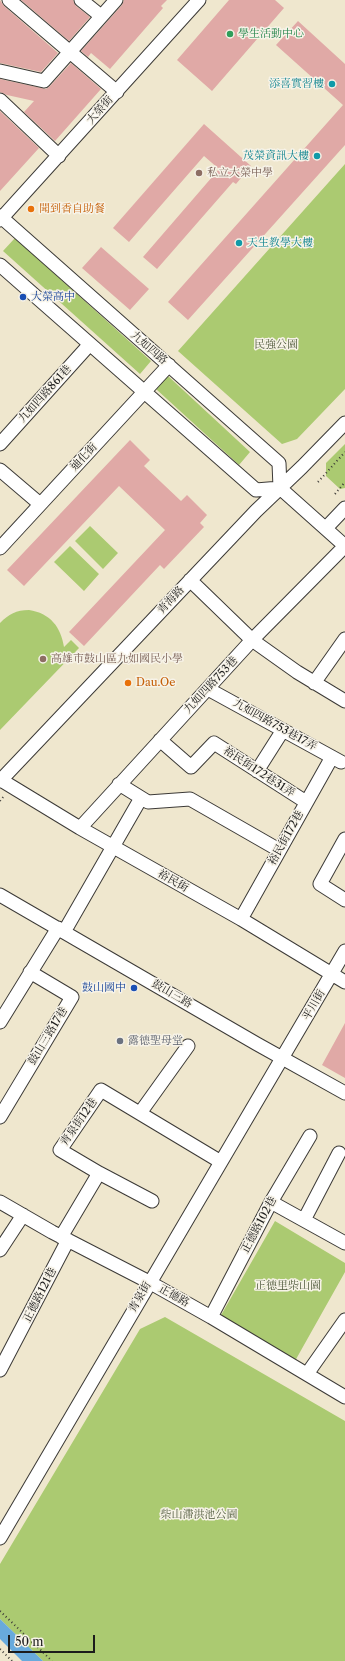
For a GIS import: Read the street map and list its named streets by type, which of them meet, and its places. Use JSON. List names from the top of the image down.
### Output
{
  "streets": {
    "street": [
      "大榮街",
      "九如四路",
      "九如四路861巷",
      "迪化街",
      "青海路",
      "九如四路753巷",
      "九如四路753巷17弄",
      "裕民街172巷31弄",
      "裕民街172巷",
      "裕民街",
      "鼓山三路",
      "平川街",
      "鼓山三路17巷",
      "青泉街12巷",
      "正德路102巷",
      "正德路121巷",
      "正德路",
      "青泉街"
    ]
  },
  "crossings": [
    ["大榮街", "九如四路"],
    ["九如四路", "迪化街"],
    ["九如四路", "青海路"],
    ["青海路", "裕民街"],
    ["九如四路753巷", "九如四路753巷17弄"],
    ["九如四路753巷", "裕民街172巷31弄"],
    ["九如四路753巷", "裕民街"],
    ["九如四路753巷17弄", "裕民街172巷"],
    ["裕民街172巷31弄", "裕民街172巷"],
    ["裕民街172巷", "裕民街"],
    ["裕民街", "平川街"],
    ["鼓山三路", "平川街"],
    ["鼓山三路", "青泉街"],
    ["平川街", "青泉街"],
    ["青泉街12巷", "青泉街"],
    ["正德路102巷", "正德路"],
    ["正德路121巷", "正德路"],
    ["正德路", "青泉街"]
  ],
  "parks": ["民強公園", "正德里柴山園", "柴山滯洪池公園"],
  "places": [
    "學生活動中心",
    "添喜實習樓",
    "茂榮資訊大樓",
    "私立大榮中學",
    "聞到香自助餐",
    "天生教學大樓",
    "大榮高中",
    "高雄市鼓山區九如國民小學",
    "Dau.Oe",
    "鼓山國中",
    "露德聖母堂"
  ],
  "scale_bar": "50 m"
}
